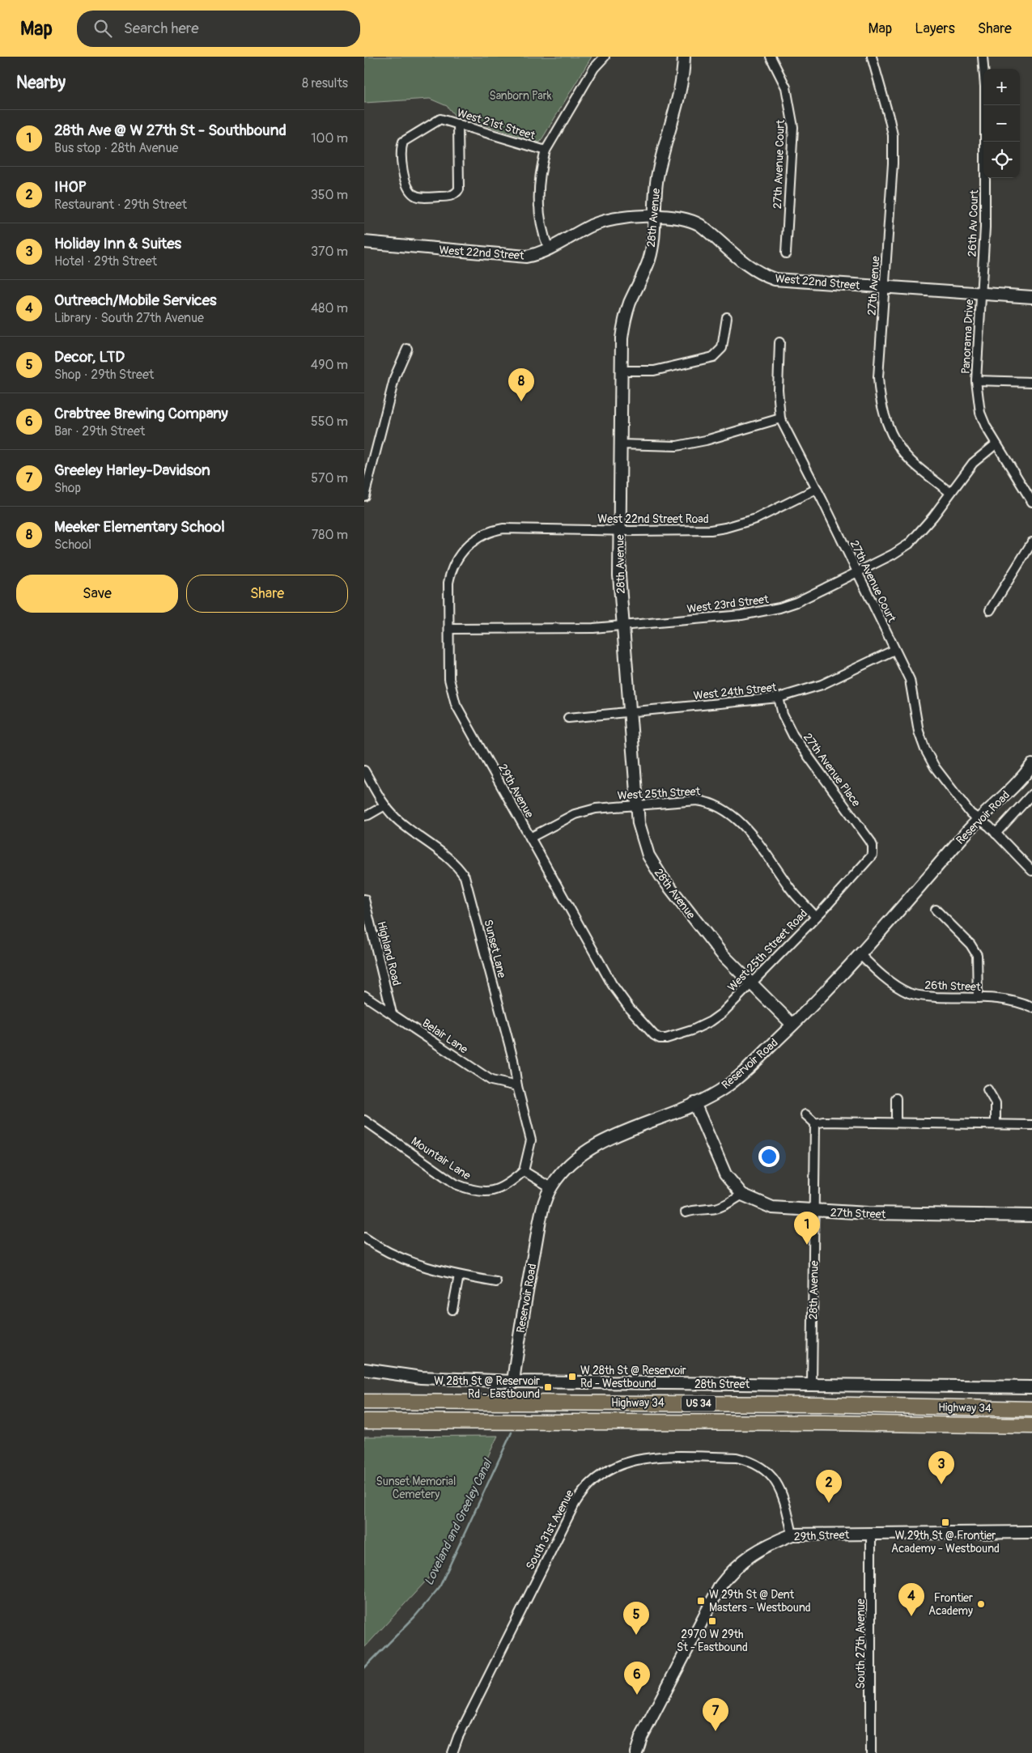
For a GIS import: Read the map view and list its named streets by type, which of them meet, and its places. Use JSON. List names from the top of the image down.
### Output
{
  "streets": {
    "highway": ["Highway 34", "US 34"],
    "street": [
      "West 21st Street",
      "27th Avenue Court",
      "28th Avenue",
      "26th Av Court",
      "West 22nd Street",
      "27th Avenue",
      "Panorama Drive",
      "West 22nd Street Road",
      "West 23rd Street",
      "West 24th Street",
      "27th Avenue Place",
      "29th Avenue",
      "West 25th Street",
      "Reservoir Road",
      "Sunset Lane",
      "West 25th Street Road",
      "Highland Road",
      "26th Street",
      "Belair Lane",
      "Mountair Lane",
      "27th Street",
      "28th Street",
      "South 31st Avenue",
      "29th Street",
      "South 27th Avenue"
    ]
  },
  "crossings": [
    ["27th Avenue Court", "West 22nd Street Road"],
    ["27th Avenue Court", "West 23rd Street"],
    ["27th Avenue Court", "West 24th Street"],
    ["27th Avenue Court", "Reservoir Road"],
    ["28th Avenue", "West 22nd Street"],
    ["28th Avenue", "West 22nd Street Road"],
    ["28th Avenue", "West 23rd Street"],
    ["28th Avenue", "West 24th Street"],
    ["28th Avenue", "West 25th Street"],
    ["28th Avenue", "Reservoir Road"],
    ["28th Avenue", "West 25th Street Road"],
    ["28th Avenue", "27th Street"],
    ["28th Avenue", "28th Street"],
    ["26th Av Court", "West 22nd Street"],
    ["26th Av Court", "Panorama Drive"],
    ["West 22nd Street", "27th Avenue"],
    ["West 22nd Street", "Panorama Drive"],
    ["27th Avenue", "West 23rd Street"],
    ["Panorama Drive", "West 23rd Street"],
    ["West 22nd Street Road", "29th Avenue"],
    ["West 23rd Street", "29th Avenue"],
    ["West 24th Street", "27th Avenue Place"],
    ["27th Avenue Place", "West 25th Street Road"],
    ["29th Avenue", "West 25th Street"],
    ["29th Avenue", "West 25th Street Road"],
    ["West 25th Street", "West 25th Street Road"],
    ["Reservoir Road", "26th Street"],
    ["Reservoir Road", "28th Street"],
    ["Sunset Lane", "Belair Lane"],
    ["Sunset Lane", "Mountair Lane"],
    ["Highland Road", "Belair Lane"],
    ["South 31st Avenue", "29th Street"],
    ["29th Street", "South 27th Avenue"]
  ],
  "water": ["Loveland and Greeley Canal"],
  "parks": ["Sanborn Park", "Sunset Memorial Cemetery"],
  "places": {
    "transit": [
      "W 28th St @ Reservoir Rd - Westbound",
      "W 28th St @ Reservoir Rd - Eastbound",
      "W 29th St @ Frontier Academy - Westbound",
      "W 29th St @ Dent Masters - Westbound",
      "2970 W 29th St - Eastbound"
    ],
    "other": ["Frontier Academy"]
  },
  "page": {
    "header": "Map",
    "search": "Search here",
    "nav": ["Map", "Layers", "Share"],
    "heading": ["Nearby", "8 results"],
    "map_buttons": ["+", "−"],
    "list": [
      {
        "mark": "1",
        "name": "28th Ave @ W 27th St - Southbound",
        "note": "Bus stop · 28th Avenue",
        "value": "100 m"
      },
      {
        "mark": "2",
        "name": "IHOP",
        "note": "Restaurant · 29th Street",
        "value": "350 m"
      },
      {
        "mark": "3",
        "name": "Holiday Inn & Suites",
        "note": "Hotel · 29th Street",
        "value": "370 m"
      },
      {
        "mark": "4",
        "name": "Outreach/Mobile Services",
        "note": "Library · South 27th Avenue",
        "value": "480 m"
      },
      {
        "mark": "5",
        "name": "Decor, LTD",
        "note": "Shop · 29th Street",
        "value": "490 m"
      },
      {
        "mark": "6",
        "name": "Crabtree Brewing Company",
        "note": "Bar · 29th Street",
        "value": "550 m"
      },
      {
        "mark": "7",
        "name": "Greeley Harley-Davidson",
        "note": "Shop",
        "value": "570 m"
      },
      {
        "mark": "8",
        "name": "Meeker Elementary School",
        "note": "School",
        "value": "780 m"
      }
    ],
    "pins": [
      "8",
      "1",
      "3",
      "2",
      "4",
      "5",
      "6",
      "7"
    ],
    "buttons": ["Save", "Share"]
  }
}
